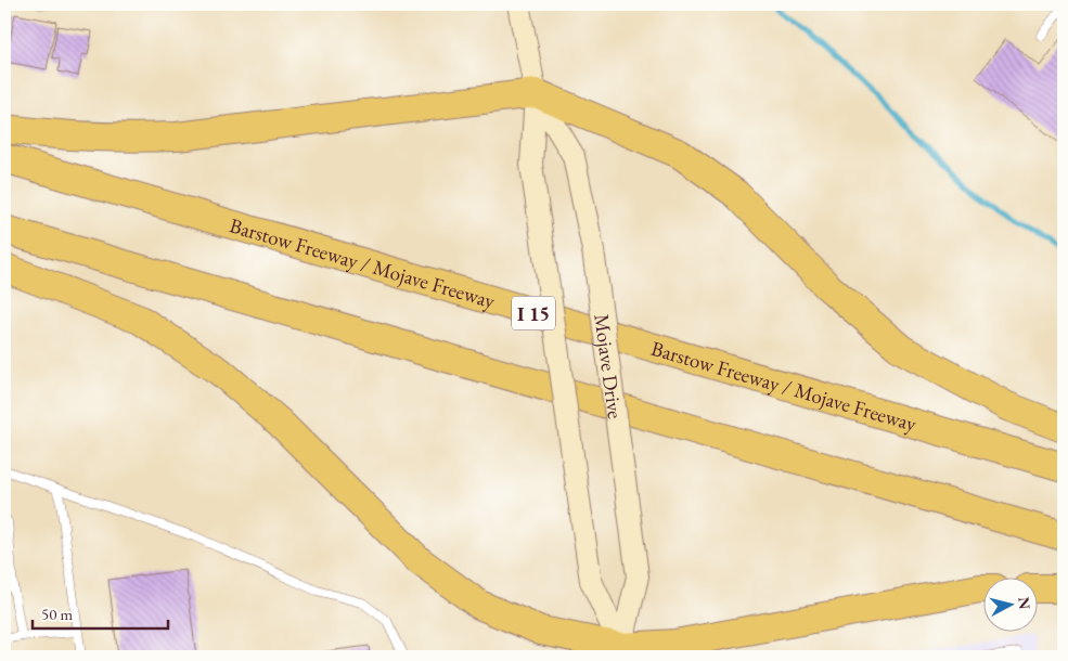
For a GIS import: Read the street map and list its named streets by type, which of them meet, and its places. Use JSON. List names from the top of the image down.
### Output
{
  "streets": {
    "highway": ["Barstow Freeway / Mojave Freeway", "I 15"],
    "main road": ["Mojave Drive"]
  },
  "scale_bar": "50 m",
  "north": "right"
}
